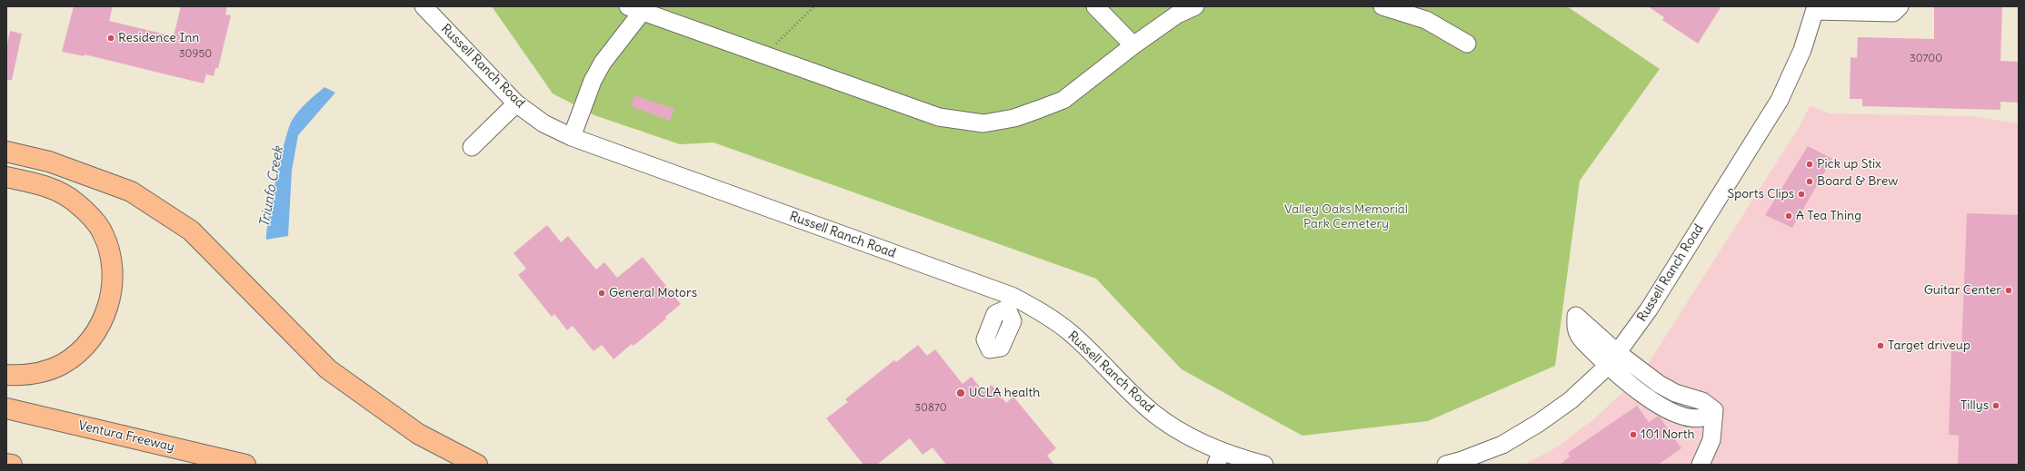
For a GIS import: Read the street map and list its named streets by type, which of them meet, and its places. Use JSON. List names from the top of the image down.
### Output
{
  "streets": {
    "highway": ["Ventura Freeway"],
    "street": ["Russell Ranch Road"]
  },
  "water": ["Triunfo Creek"],
  "parks": ["Valley Oaks Memorial Park Cemetery"],
  "places": [
    "Residence Inn",
    "Pick up Stix",
    "Board & Brew",
    "Sports Clips",
    "A Tea Thing",
    "Guitar Center",
    "General Motors",
    "Target driveup",
    "UCLA health",
    "Tillys",
    "101 North"
  ],
  "house_numbers": ["30950", "30700", "30870"]
}
